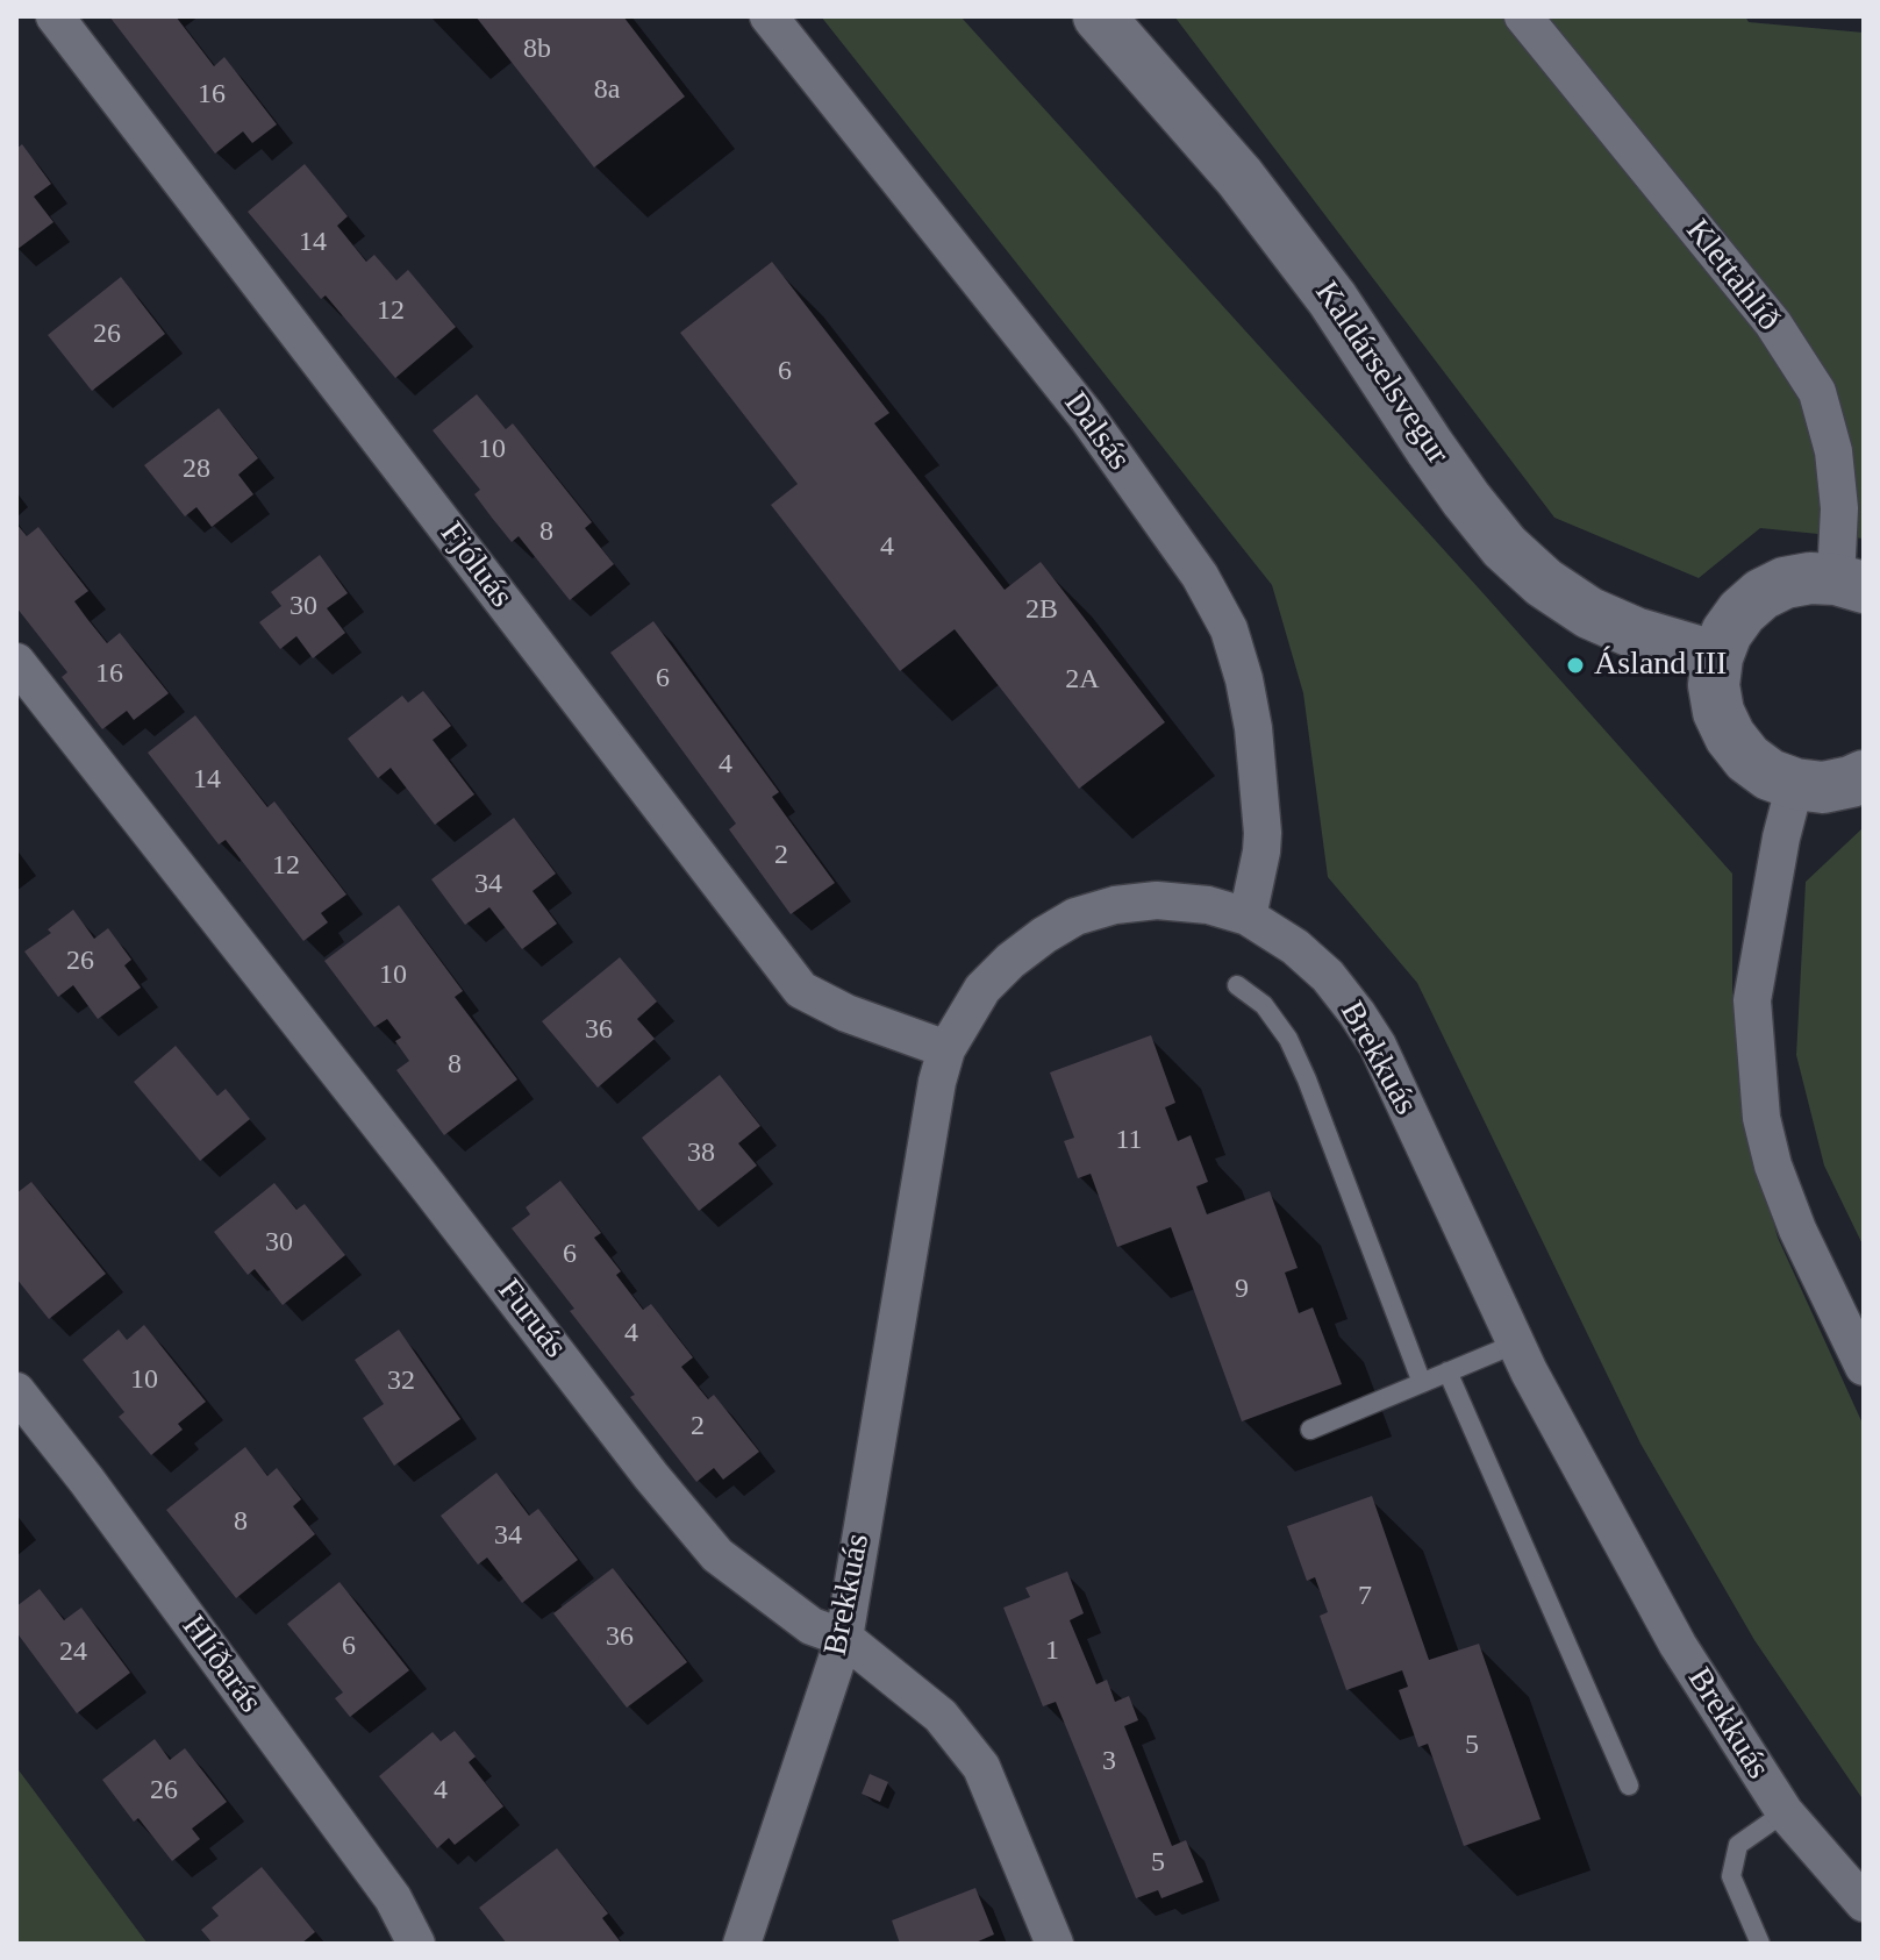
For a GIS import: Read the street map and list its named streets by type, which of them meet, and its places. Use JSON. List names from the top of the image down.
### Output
{
  "streets": {
    "main road": ["Kaldárselsvegur"],
    "street": [
      "Klettahlíð",
      "Dalsás",
      "Fjóluás",
      "Brekkuás",
      "Furuás",
      "Hlíðarás"
    ]
  },
  "crossings": [
    ["Dalsás", "Brekkuás"],
    ["Fjóluás", "Brekkuás"],
    ["Brekkuás", "Furuás"]
  ],
  "places": ["Ásland III"],
  "house_numbers": [
    "8b",
    "8a",
    "16",
    "14",
    "12",
    "26",
    "6",
    "10",
    "28",
    "8",
    "4",
    "30",
    "2B",
    "16",
    "6",
    "2A",
    "4",
    "14",
    "2",
    "12",
    "34",
    "26",
    "10",
    "36",
    "8",
    "11",
    "38",
    "30",
    "6",
    "9",
    "4",
    "10",
    "32",
    "2",
    "8",
    "34",
    "7",
    "36",
    "6",
    "1",
    "24",
    "5",
    "3",
    "26",
    "4",
    "5"
  ]
}
